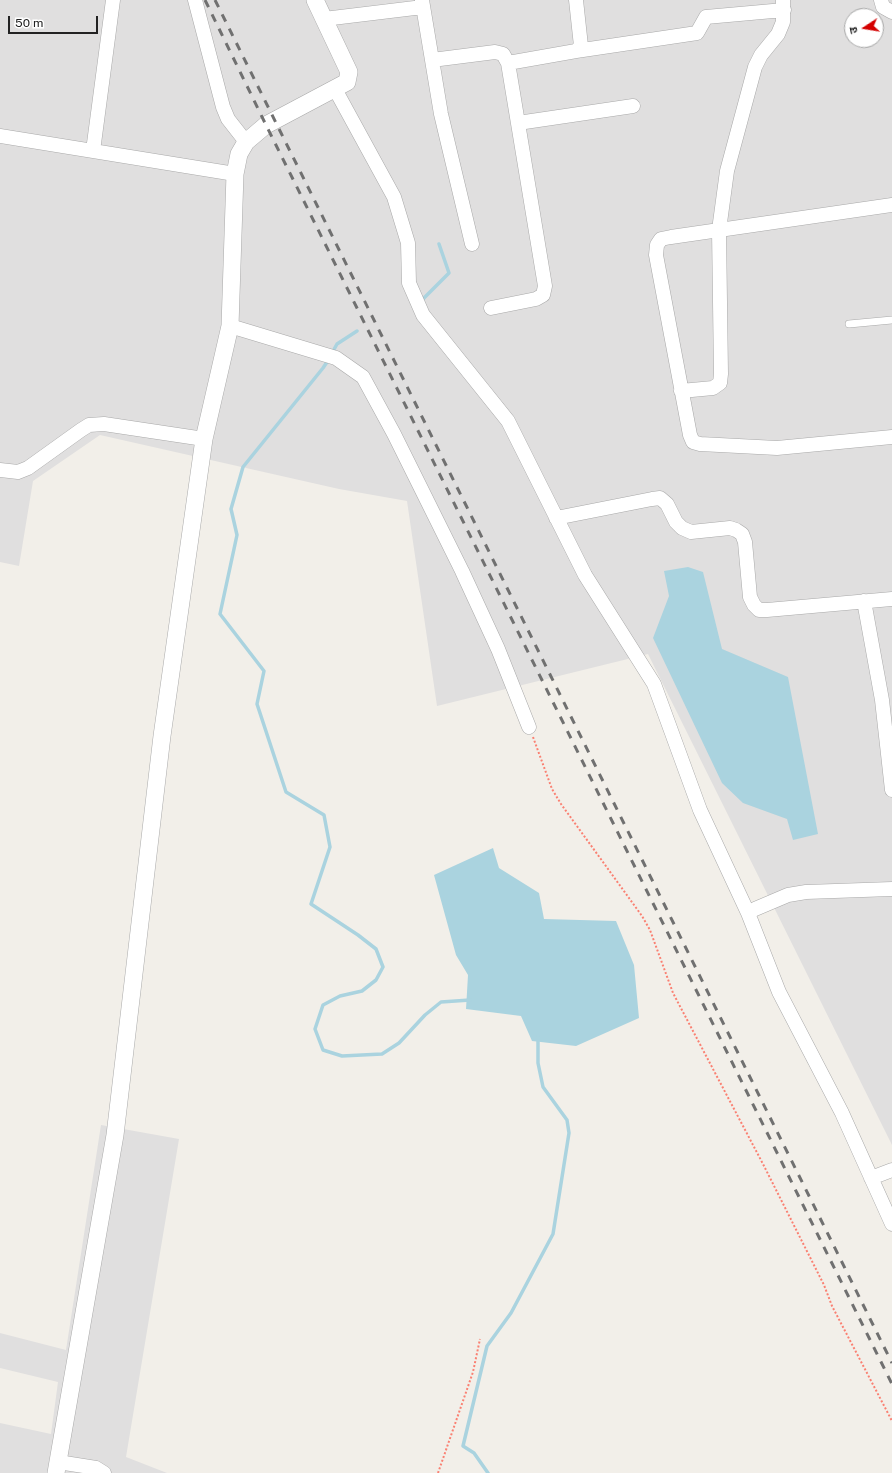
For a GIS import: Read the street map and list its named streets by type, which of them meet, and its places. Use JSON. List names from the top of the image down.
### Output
{
  "scale_bar": "50 m",
  "north": "left"
}
